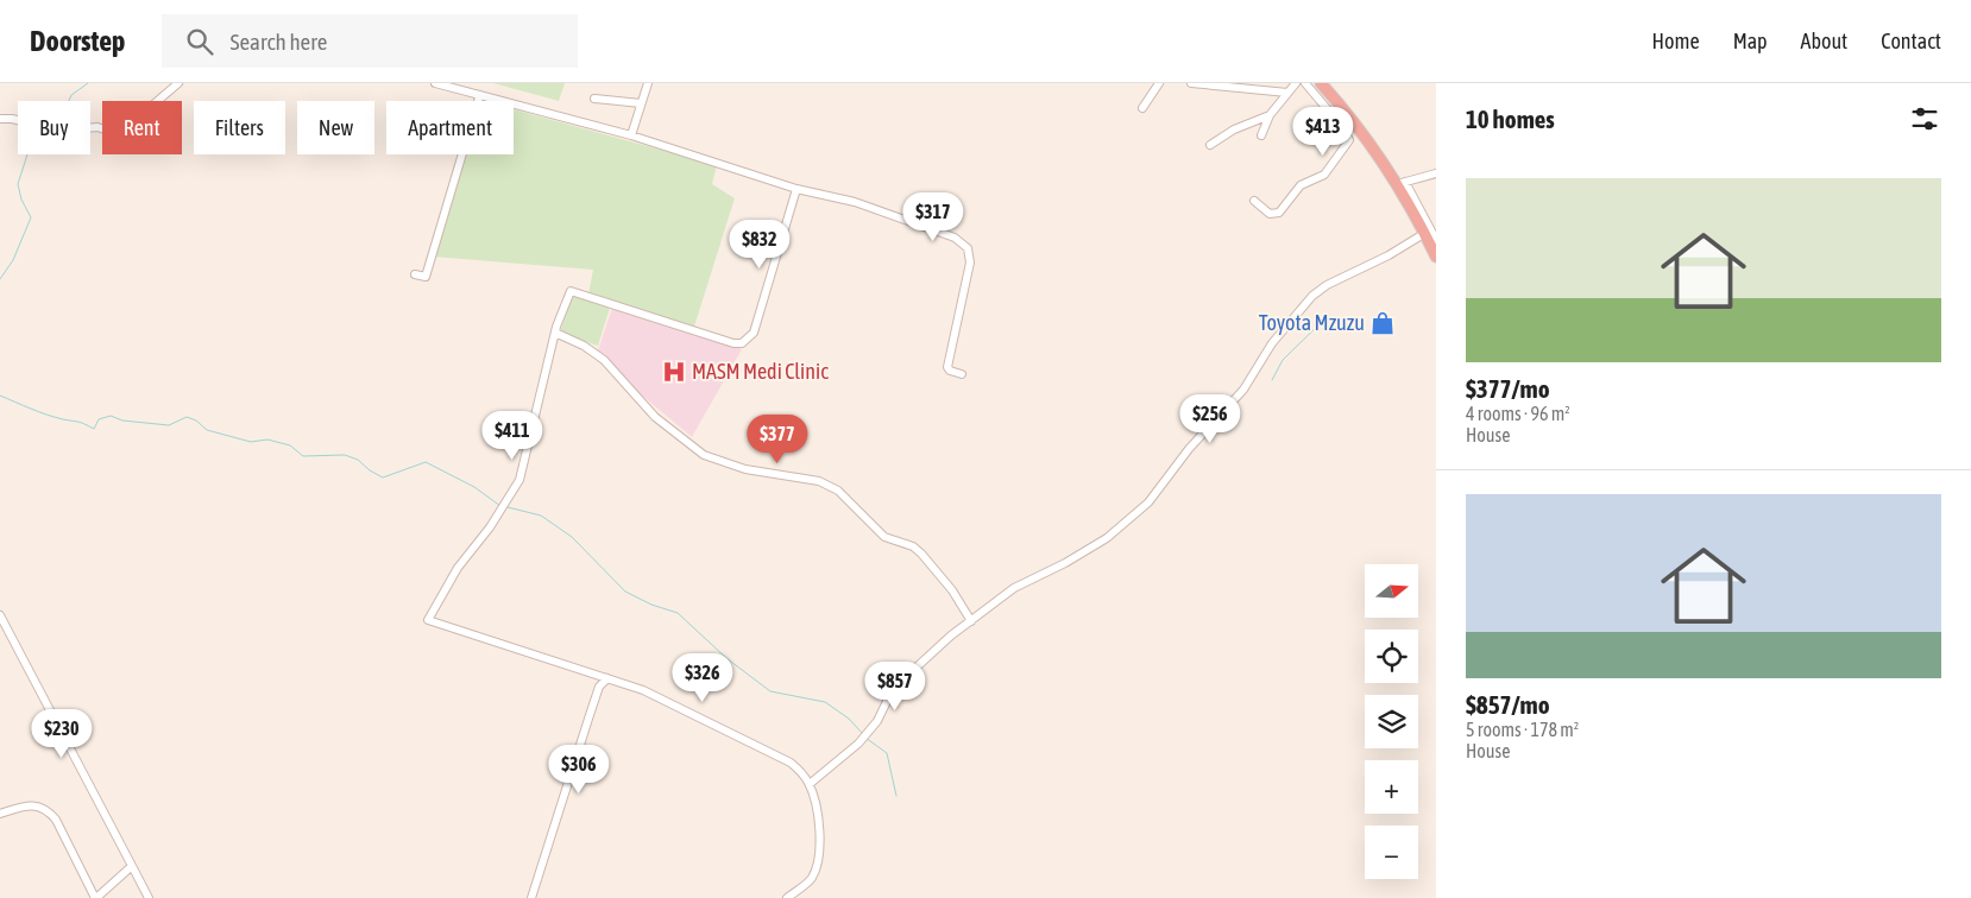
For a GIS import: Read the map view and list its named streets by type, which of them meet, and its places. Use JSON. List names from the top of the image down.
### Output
{
  "places": {
    "shop": ["Toyota Mzuzu"],
    "hospital": ["MASM Medi Clinic"]
  },
  "north": "right",
  "page": {
    "header": "Doorstep",
    "search": "Search here",
    "nav": [
      "Home",
      "Map",
      "About",
      "Contact"
    ],
    "heading": "10 homes",
    "chip": [
      "Buy",
      "Rent",
      "Filters",
      "New",
      "Apartment"
    ],
    "price": [
      "$413",
      "$317",
      "$832",
      "$256",
      "$411",
      "$377",
      "$326",
      "$857",
      "$230",
      "$306"
    ],
    "list": [
      {
        "name": "$377/mo",
        "note": "4 rooms · 96 m² · House"
      },
      {
        "name": "$857/mo",
        "note": "5 rooms · 178 m² · House"
      }
    ],
    "map_buttons": ["+", "−"]
  }
}
